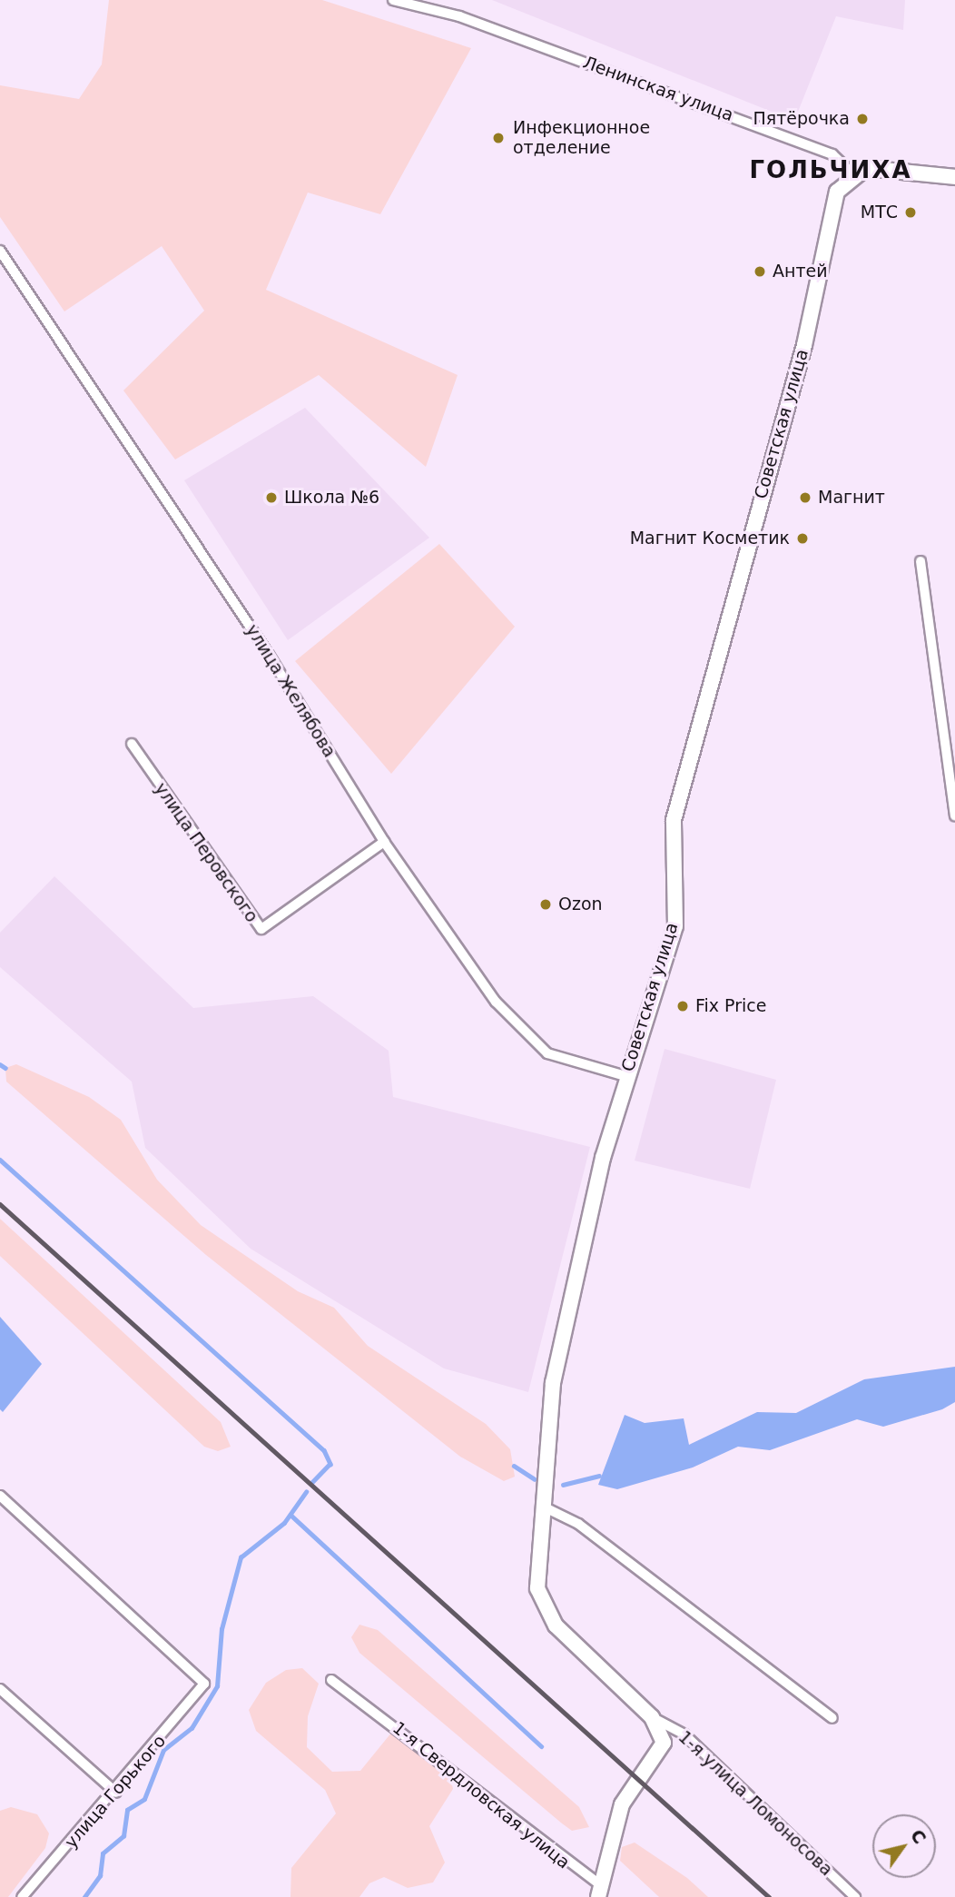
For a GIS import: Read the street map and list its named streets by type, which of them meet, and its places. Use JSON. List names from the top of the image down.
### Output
{
  "streets": {
    "street": [
      "Ленинская улица",
      "Советская улица",
      "улица Желябова",
      "улица Перовского",
      "улица Горького",
      "1-я Свердловская улица",
      "1-я улица Ломоносова"
    ]
  },
  "crossings": [
    ["Ленинская улица", "Советская улица"],
    ["Советская улица", "улица Желябова"],
    ["Советская улица", "1-я улица Ломоносова"],
    ["улица Желябова", "улица Перовского"]
  ],
  "districts": ["ГОЛЬЧИХА"],
  "places": [
    "Пятёрочка",
    "Инфекционное отделение",
    "МТС",
    "Антей",
    "Школа №6",
    "Магнит",
    "Магнит Косметик",
    "Ozon",
    "Fix Price"
  ],
  "north": "top right"
}
